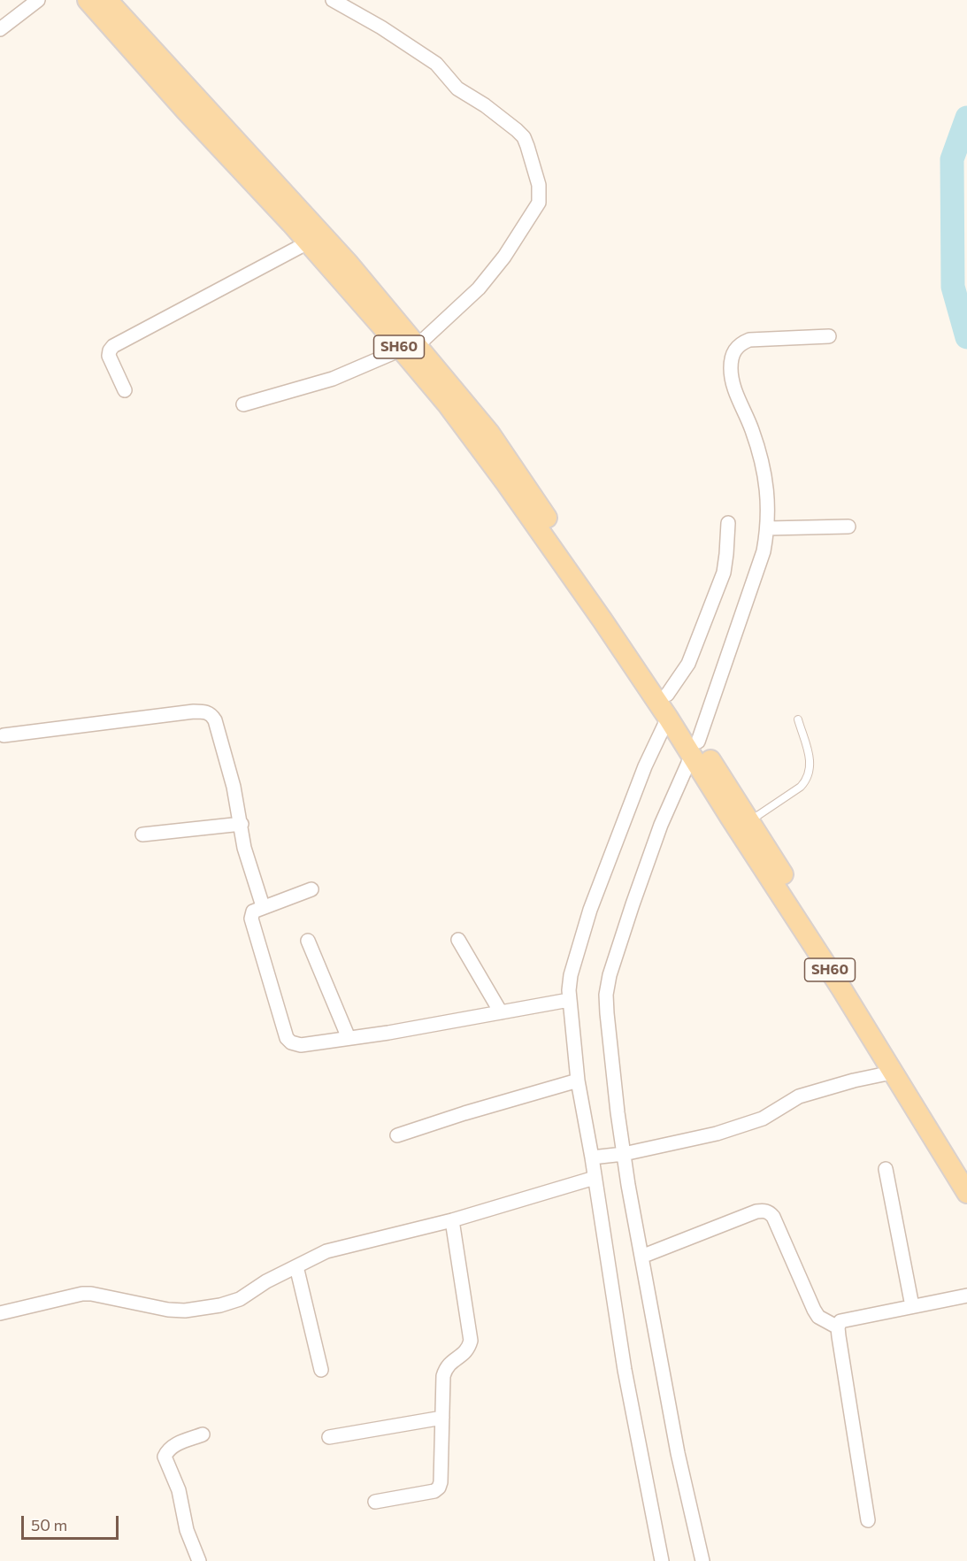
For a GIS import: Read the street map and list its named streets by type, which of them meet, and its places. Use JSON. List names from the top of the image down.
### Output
{
  "streets": {
    "main road": ["SH60"]
  },
  "scale_bar": "50 m"
}
